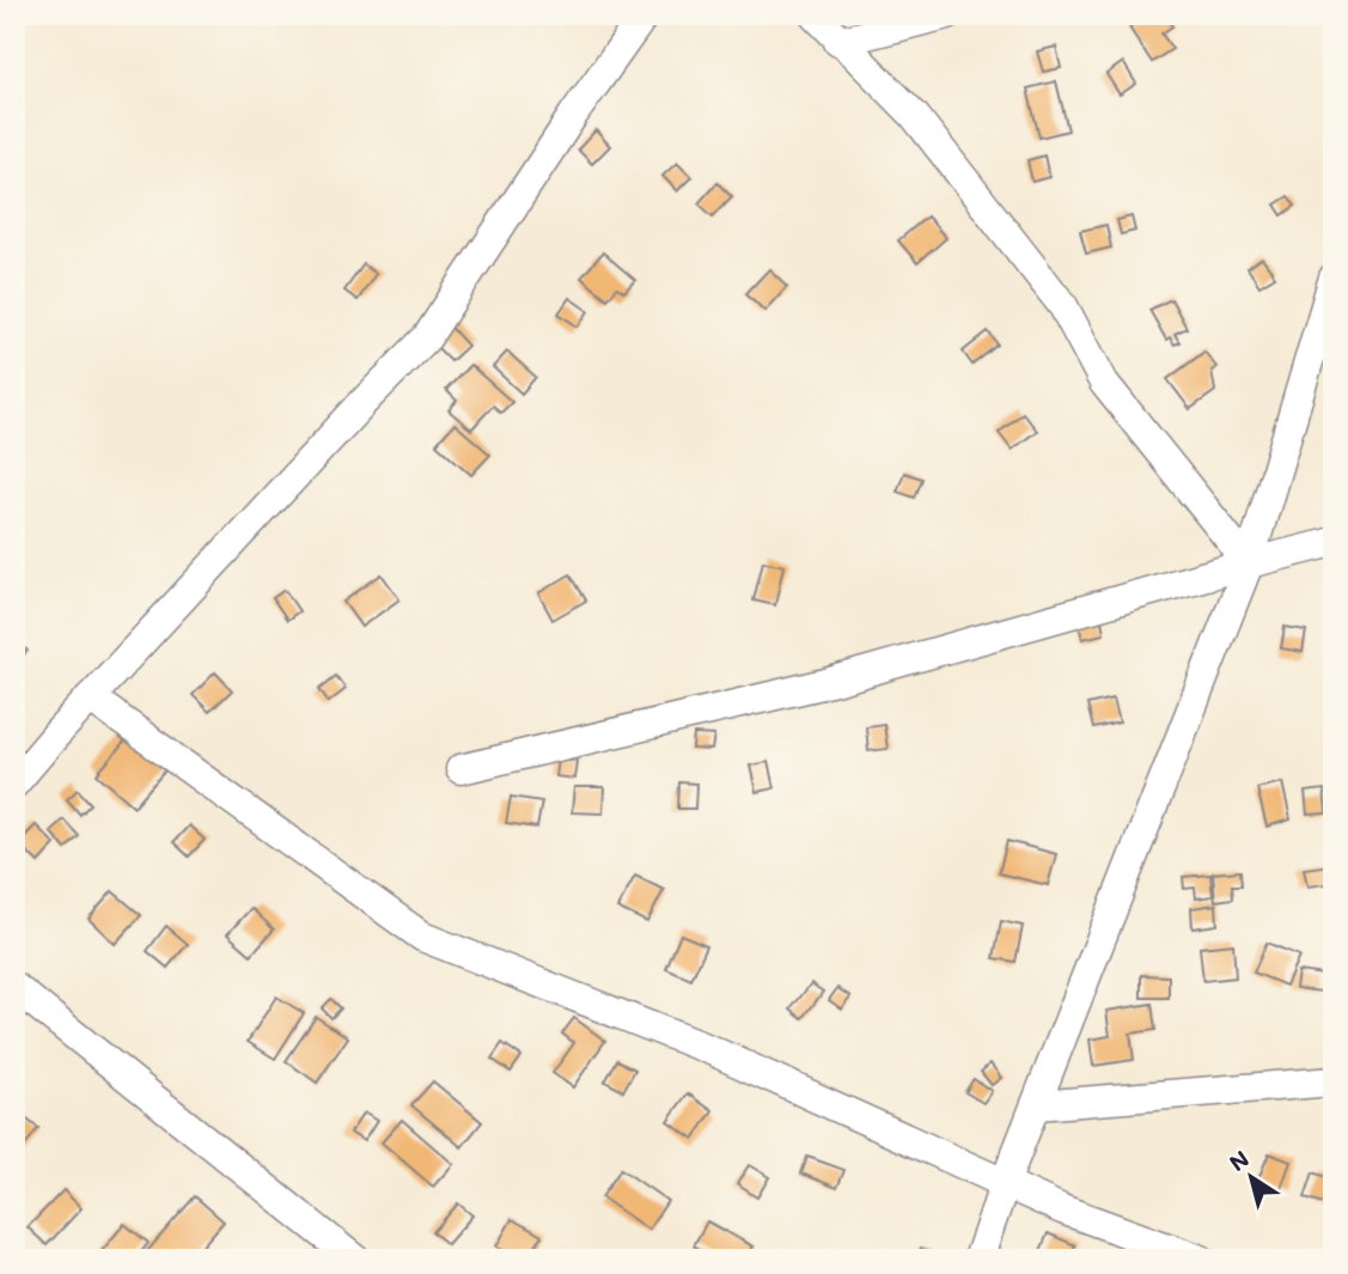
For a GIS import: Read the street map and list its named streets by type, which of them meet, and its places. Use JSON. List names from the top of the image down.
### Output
{
  "north": "top left"
}
